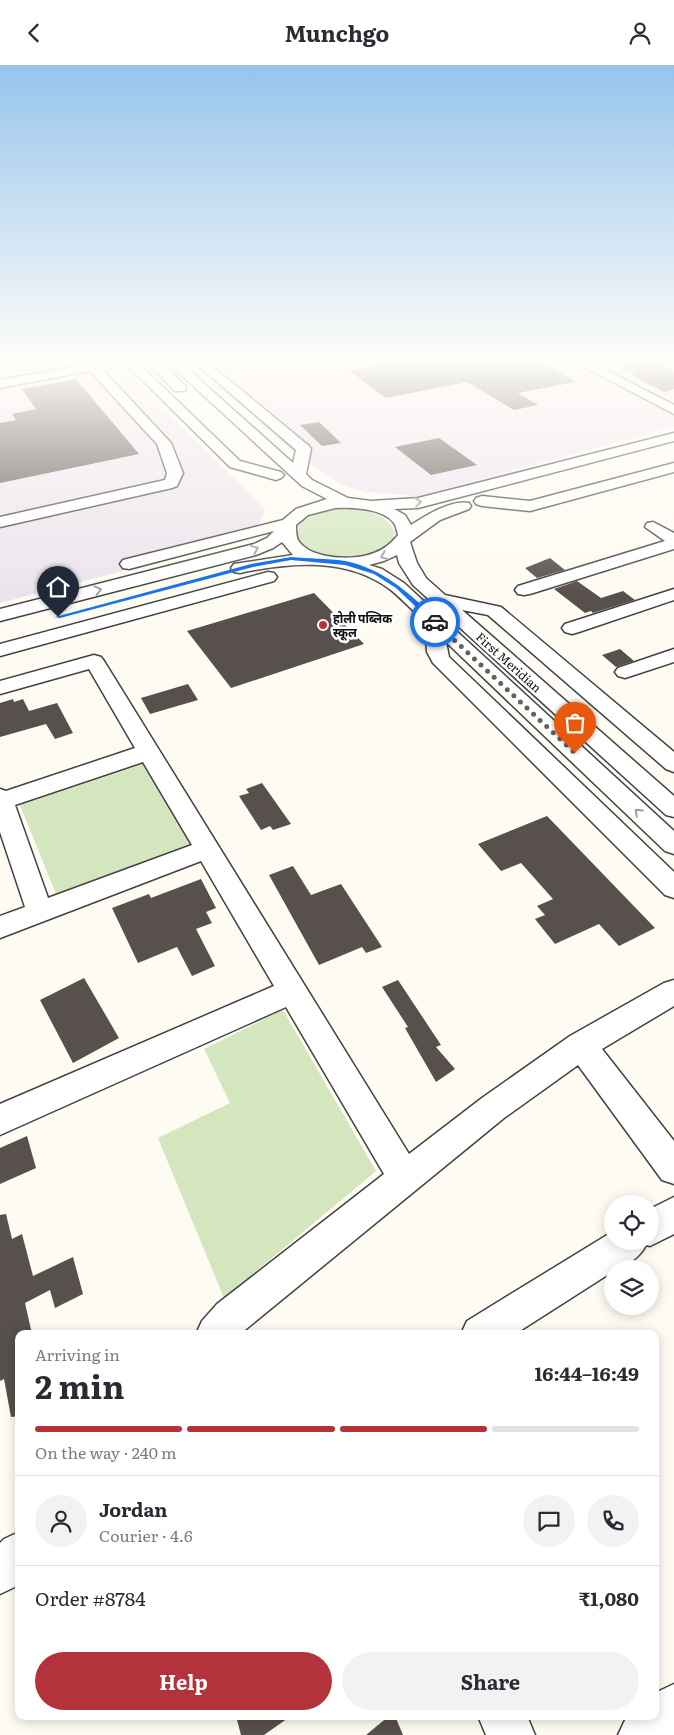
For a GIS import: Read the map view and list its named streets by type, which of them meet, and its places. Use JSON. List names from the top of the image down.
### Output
{
  "streets": {
    "street": ["First Meridian"]
  },
  "places": ["होली पब्लिक स्कूल"],
  "page": {
    "header": "Munchgo",
    "heading": ["2 min", "Arriving in", "16:44–16:49"],
    "panel": [
      "Jordan",
      "Courier · 4.6",
      "Order #8784",
      "₹1,080"
    ],
    "bar": "On the way · 240 m",
    "buttons": ["Help", "Share"]
  }
}
